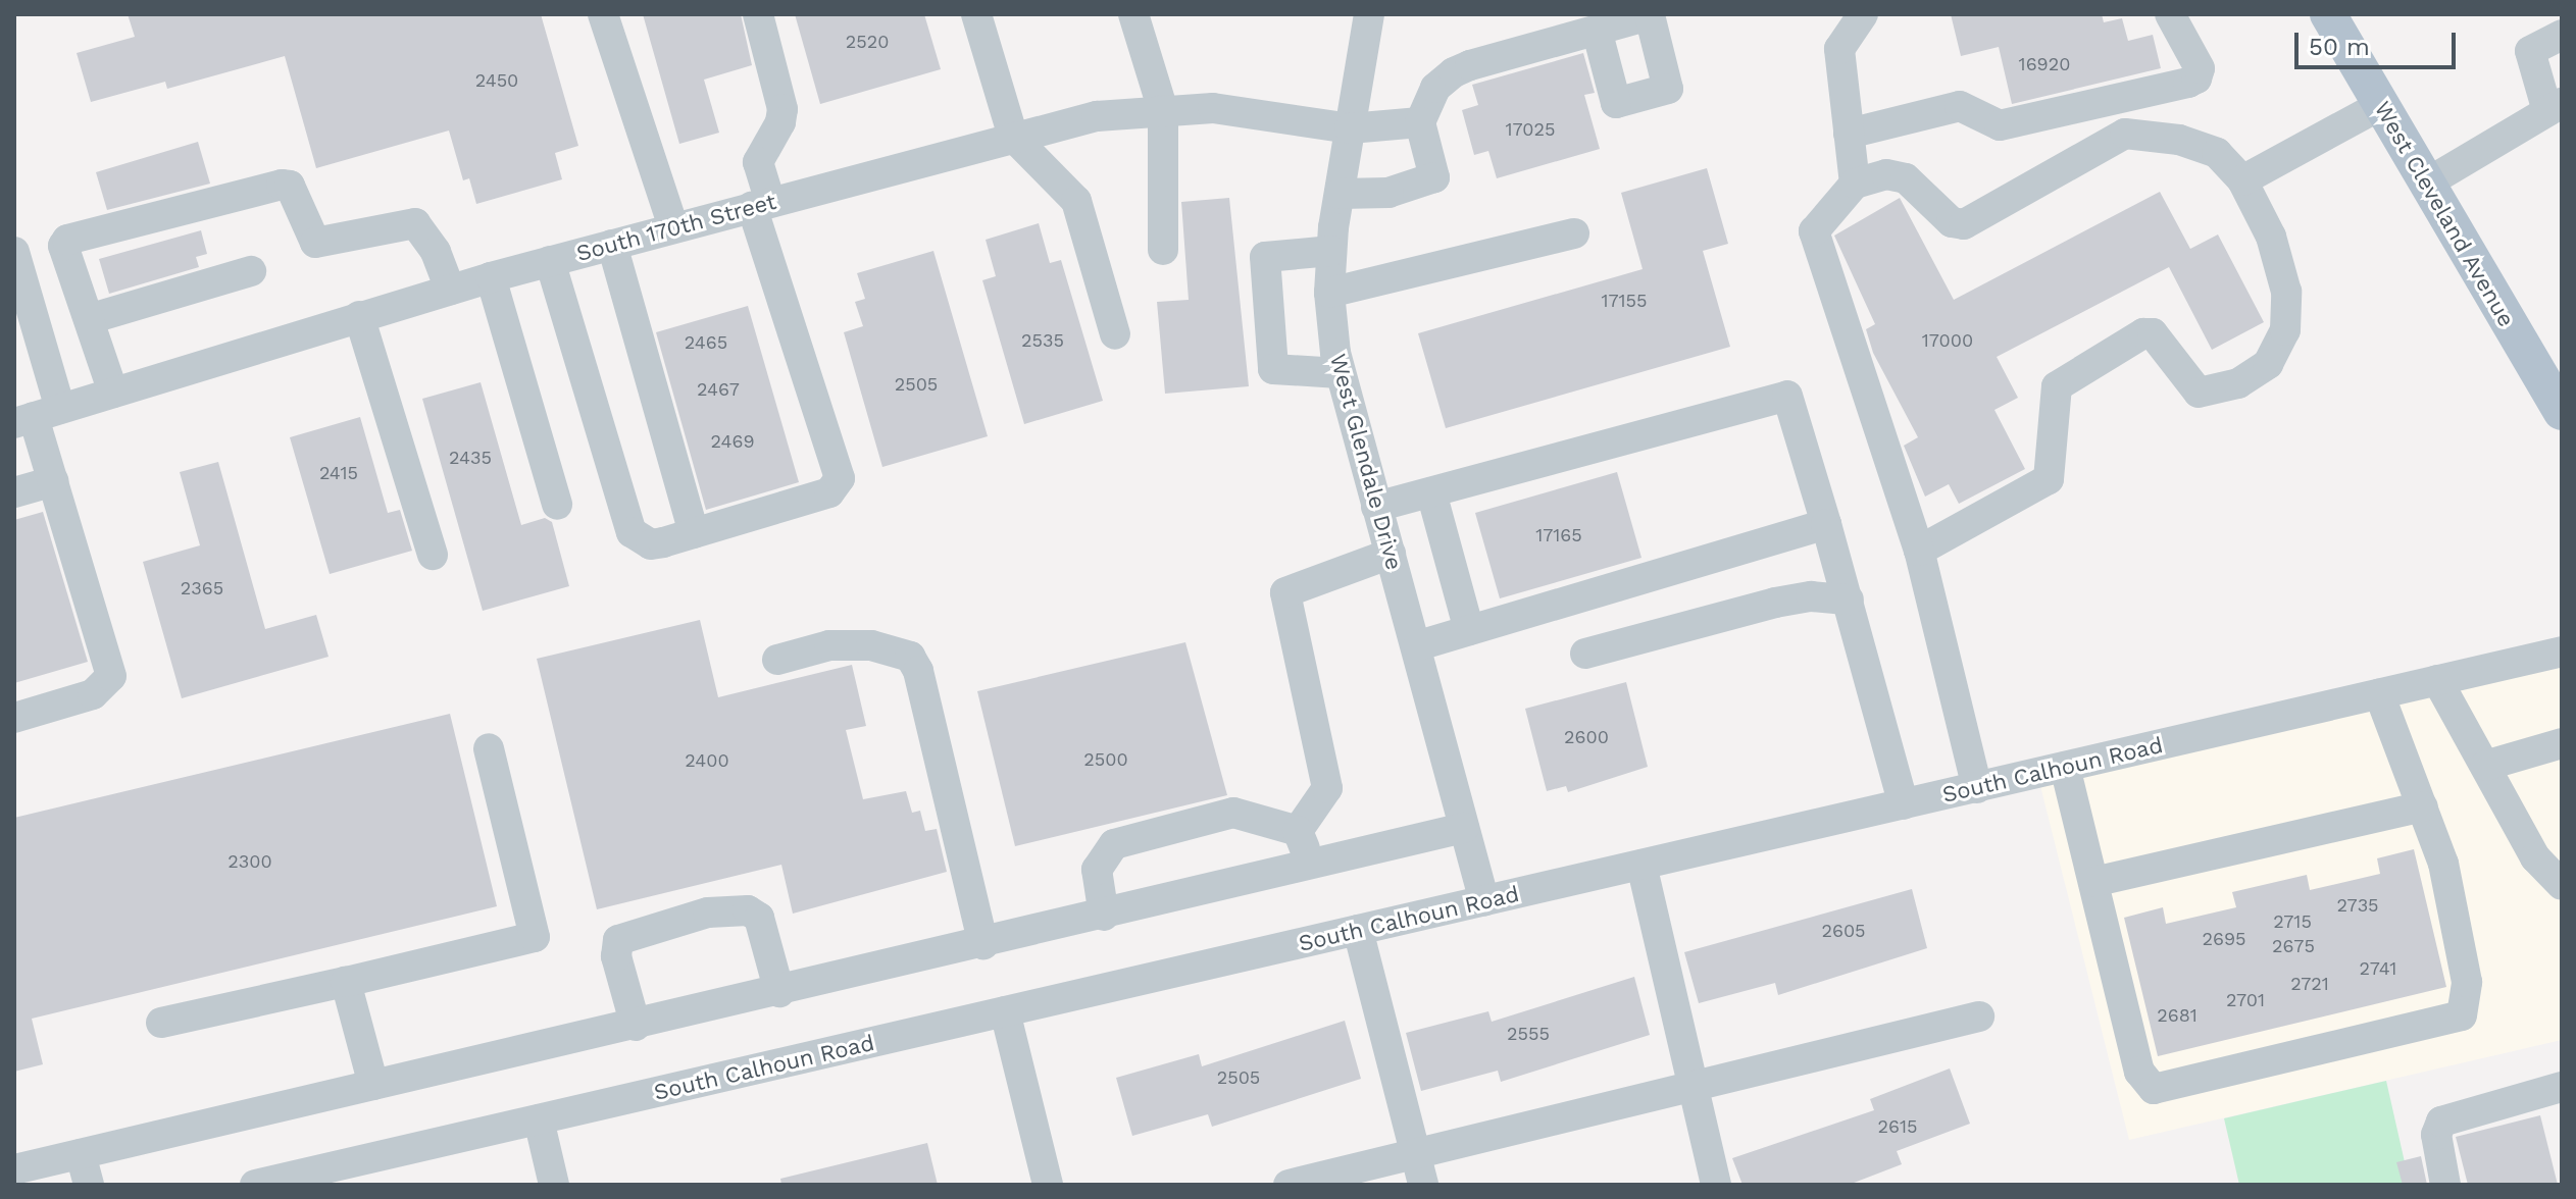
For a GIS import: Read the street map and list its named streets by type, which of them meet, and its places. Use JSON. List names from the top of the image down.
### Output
{
  "streets": {
    "main road": ["West Cleveland Avenue"],
    "street": ["South 170th Street", "West Glendale Drive", "South Calhoun Road"]
  },
  "crossings": [
    ["South 170th Street", "West Glendale Drive"],
    ["West Glendale Drive", "South Calhoun Road"]
  ],
  "house_numbers": [
    "2520",
    "16920",
    "2450",
    "17025",
    "17155",
    "2535",
    "17000",
    "2465",
    "2505",
    "2467",
    "2469",
    "2435",
    "2415",
    "17165",
    "2365",
    "2600",
    "2500",
    "2400",
    "2300",
    "2735",
    "2715",
    "2605",
    "2695",
    "2675",
    "2741",
    "2721",
    "2701",
    "2681",
    "2555",
    "2505",
    "2615"
  ],
  "scale_bar": "50 m"
}
